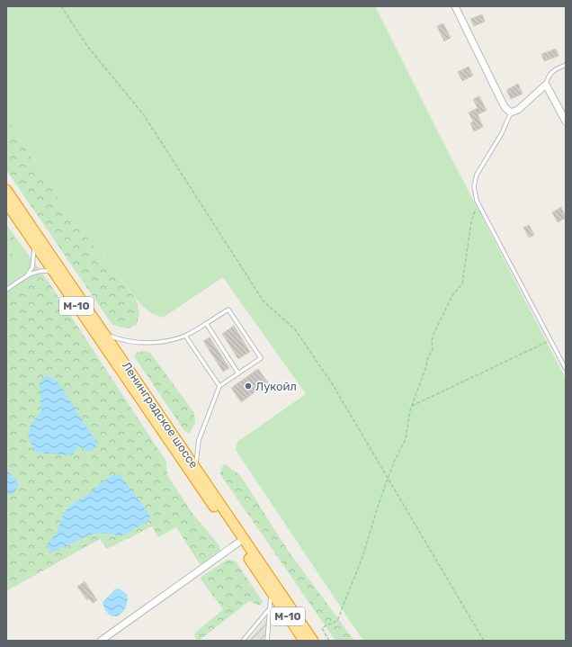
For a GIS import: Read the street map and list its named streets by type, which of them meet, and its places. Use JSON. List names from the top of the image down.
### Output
{
  "streets": {
    "highway": ["М-10", "Ленинградское шоссе"]
  },
  "places": ["Лукойл"]
}
